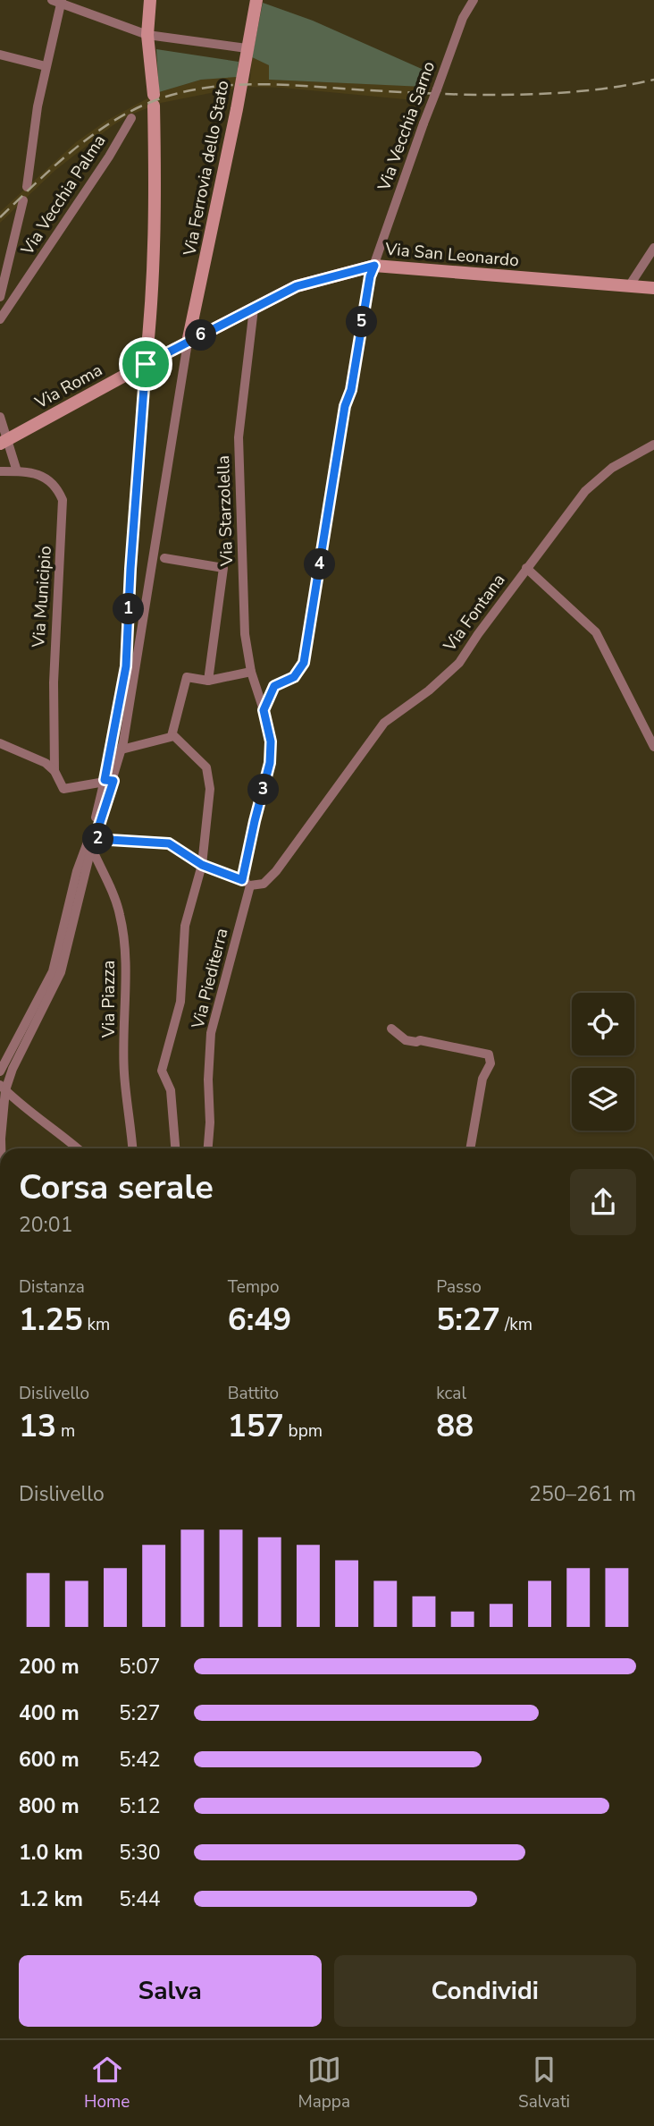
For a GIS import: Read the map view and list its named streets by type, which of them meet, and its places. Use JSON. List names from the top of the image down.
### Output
{
  "streets": {
    "main road": ["Via Ferrovia dello Stato", "Via San Leonardo", "Via Roma"],
    "street": [
      "Via Vecchia Sarno",
      "Via Vecchia Palma",
      "Via Starzolella",
      "Via Municipio",
      "Via Fontana",
      "Via Piediterra",
      "Via Piazza"
    ]
  },
  "crossings": [
    ["Via Vecchia Sarno", "Via San Leonardo"],
    ["Via Vecchia Sarno", "Via Starzolella"],
    ["Via Vecchia Sarno", "Via Piediterra"],
    ["Via Ferrovia dello Stato", "Via San Leonardo"],
    ["Via Ferrovia dello Stato", "Via Roma"],
    ["Via San Leonardo", "Via Roma"],
    ["Via San Leonardo", "Via Starzolella"],
    ["Via Starzolella", "Via Piediterra"],
    ["Via Fontana", "Via Piediterra"]
  ],
  "page": {
    "pins": [
      "5",
      "6",
      "4",
      "1",
      "3",
      "2"
    ],
    "heading": ["Corsa serale", "20:01"],
    "stats": [
      ["Distanza", "1.25 km"],
      ["Tempo", "6:49"],
      ["Passo", "5:27 /km"],
      ["Dislivello", "13 m"],
      ["Battito", "157 bpm"],
      ["kcal", "88"]
    ],
    "chart": ["Dislivello", "250–261 m"],
    "list": [
      {
        "name": "200 m",
        "note": "5:07"
      },
      {
        "name": "400 m",
        "note": "5:27"
      },
      {
        "name": "600 m",
        "note": "5:42"
      },
      {
        "name": "800 m",
        "note": "5:12"
      },
      {
        "name": "1.0 km",
        "note": "5:30"
      },
      {
        "name": "1.2 km",
        "note": "5:44"
      }
    ],
    "buttons": ["Salva", "Condividi"],
    "tabs": ["Home", "Mappa", "Salvati"]
  }
}
